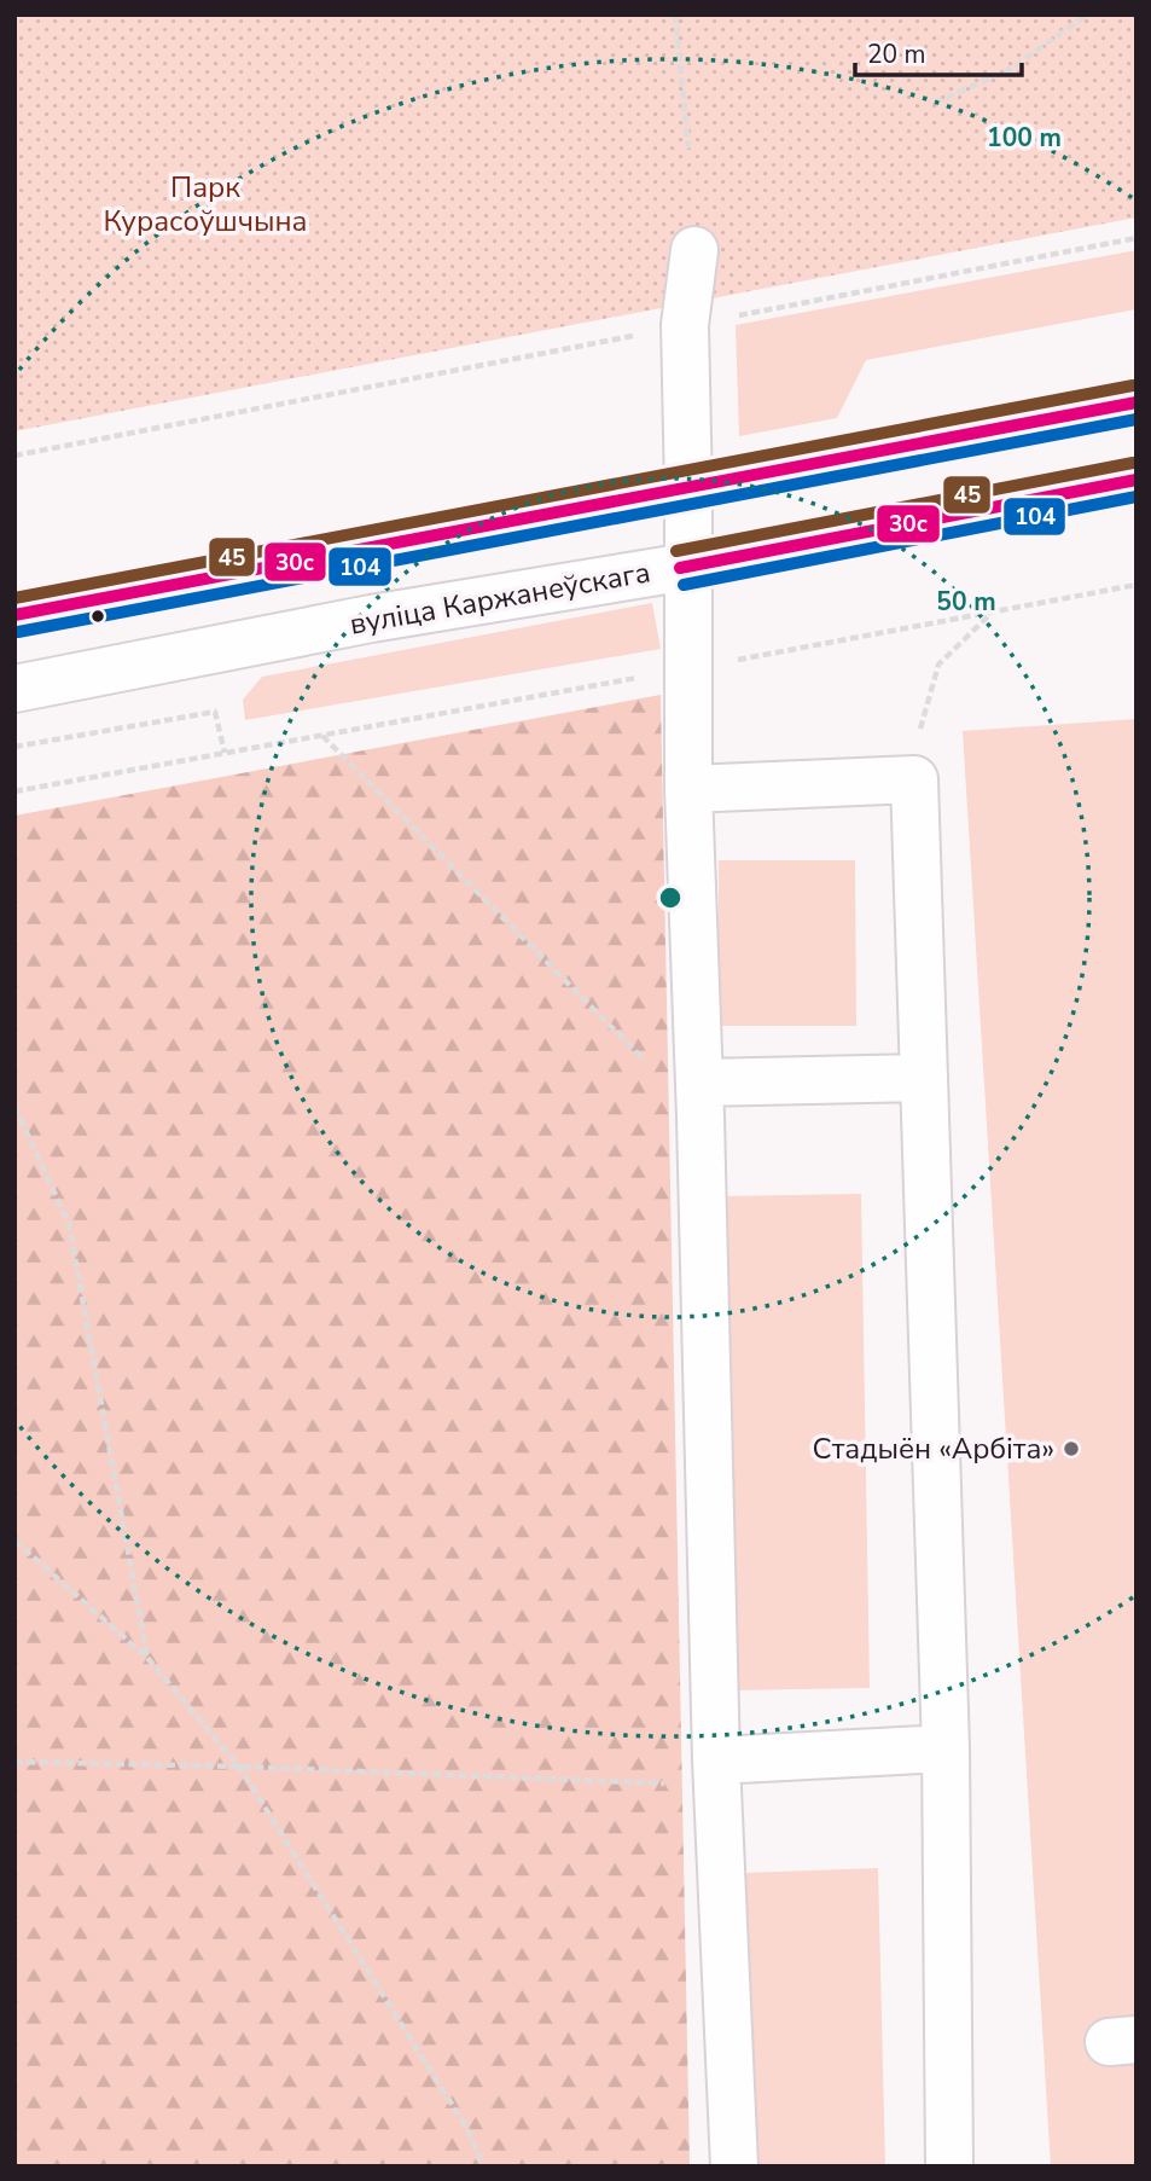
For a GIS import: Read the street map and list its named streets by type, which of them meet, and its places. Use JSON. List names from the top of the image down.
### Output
{
  "streets": {
    "main road": ["вуліца Каржанеўскага"]
  },
  "parks": ["Парк Курасоўшчына"],
  "places": ["Стадыён «Арбіта»"],
  "lines": ["transit line 45", "transit line 30с", "transit line 104"],
  "scale_bar": "20 m",
  "rings": ["100 m", "50 m"]
}
